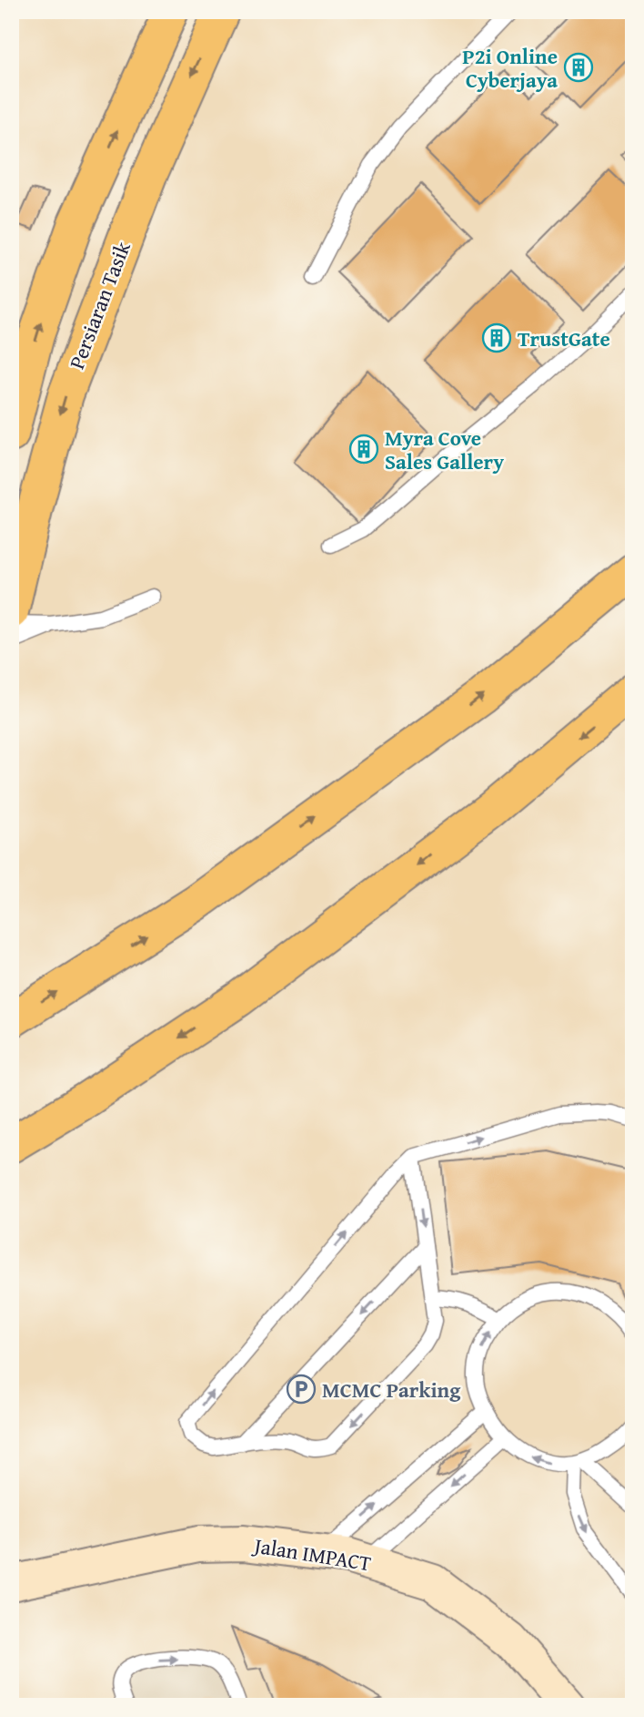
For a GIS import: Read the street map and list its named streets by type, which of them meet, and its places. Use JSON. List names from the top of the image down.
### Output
{
  "streets": {
    "main road": ["Persiaran Tasik"],
    "street": ["Jalan IMPACT"]
  },
  "places": {
    "building": ["P2i Online Cyberjaya", "TrustGate", "Myra Cove Sales Gallery"],
    "parking": ["MCMC Parking"]
  }
}
